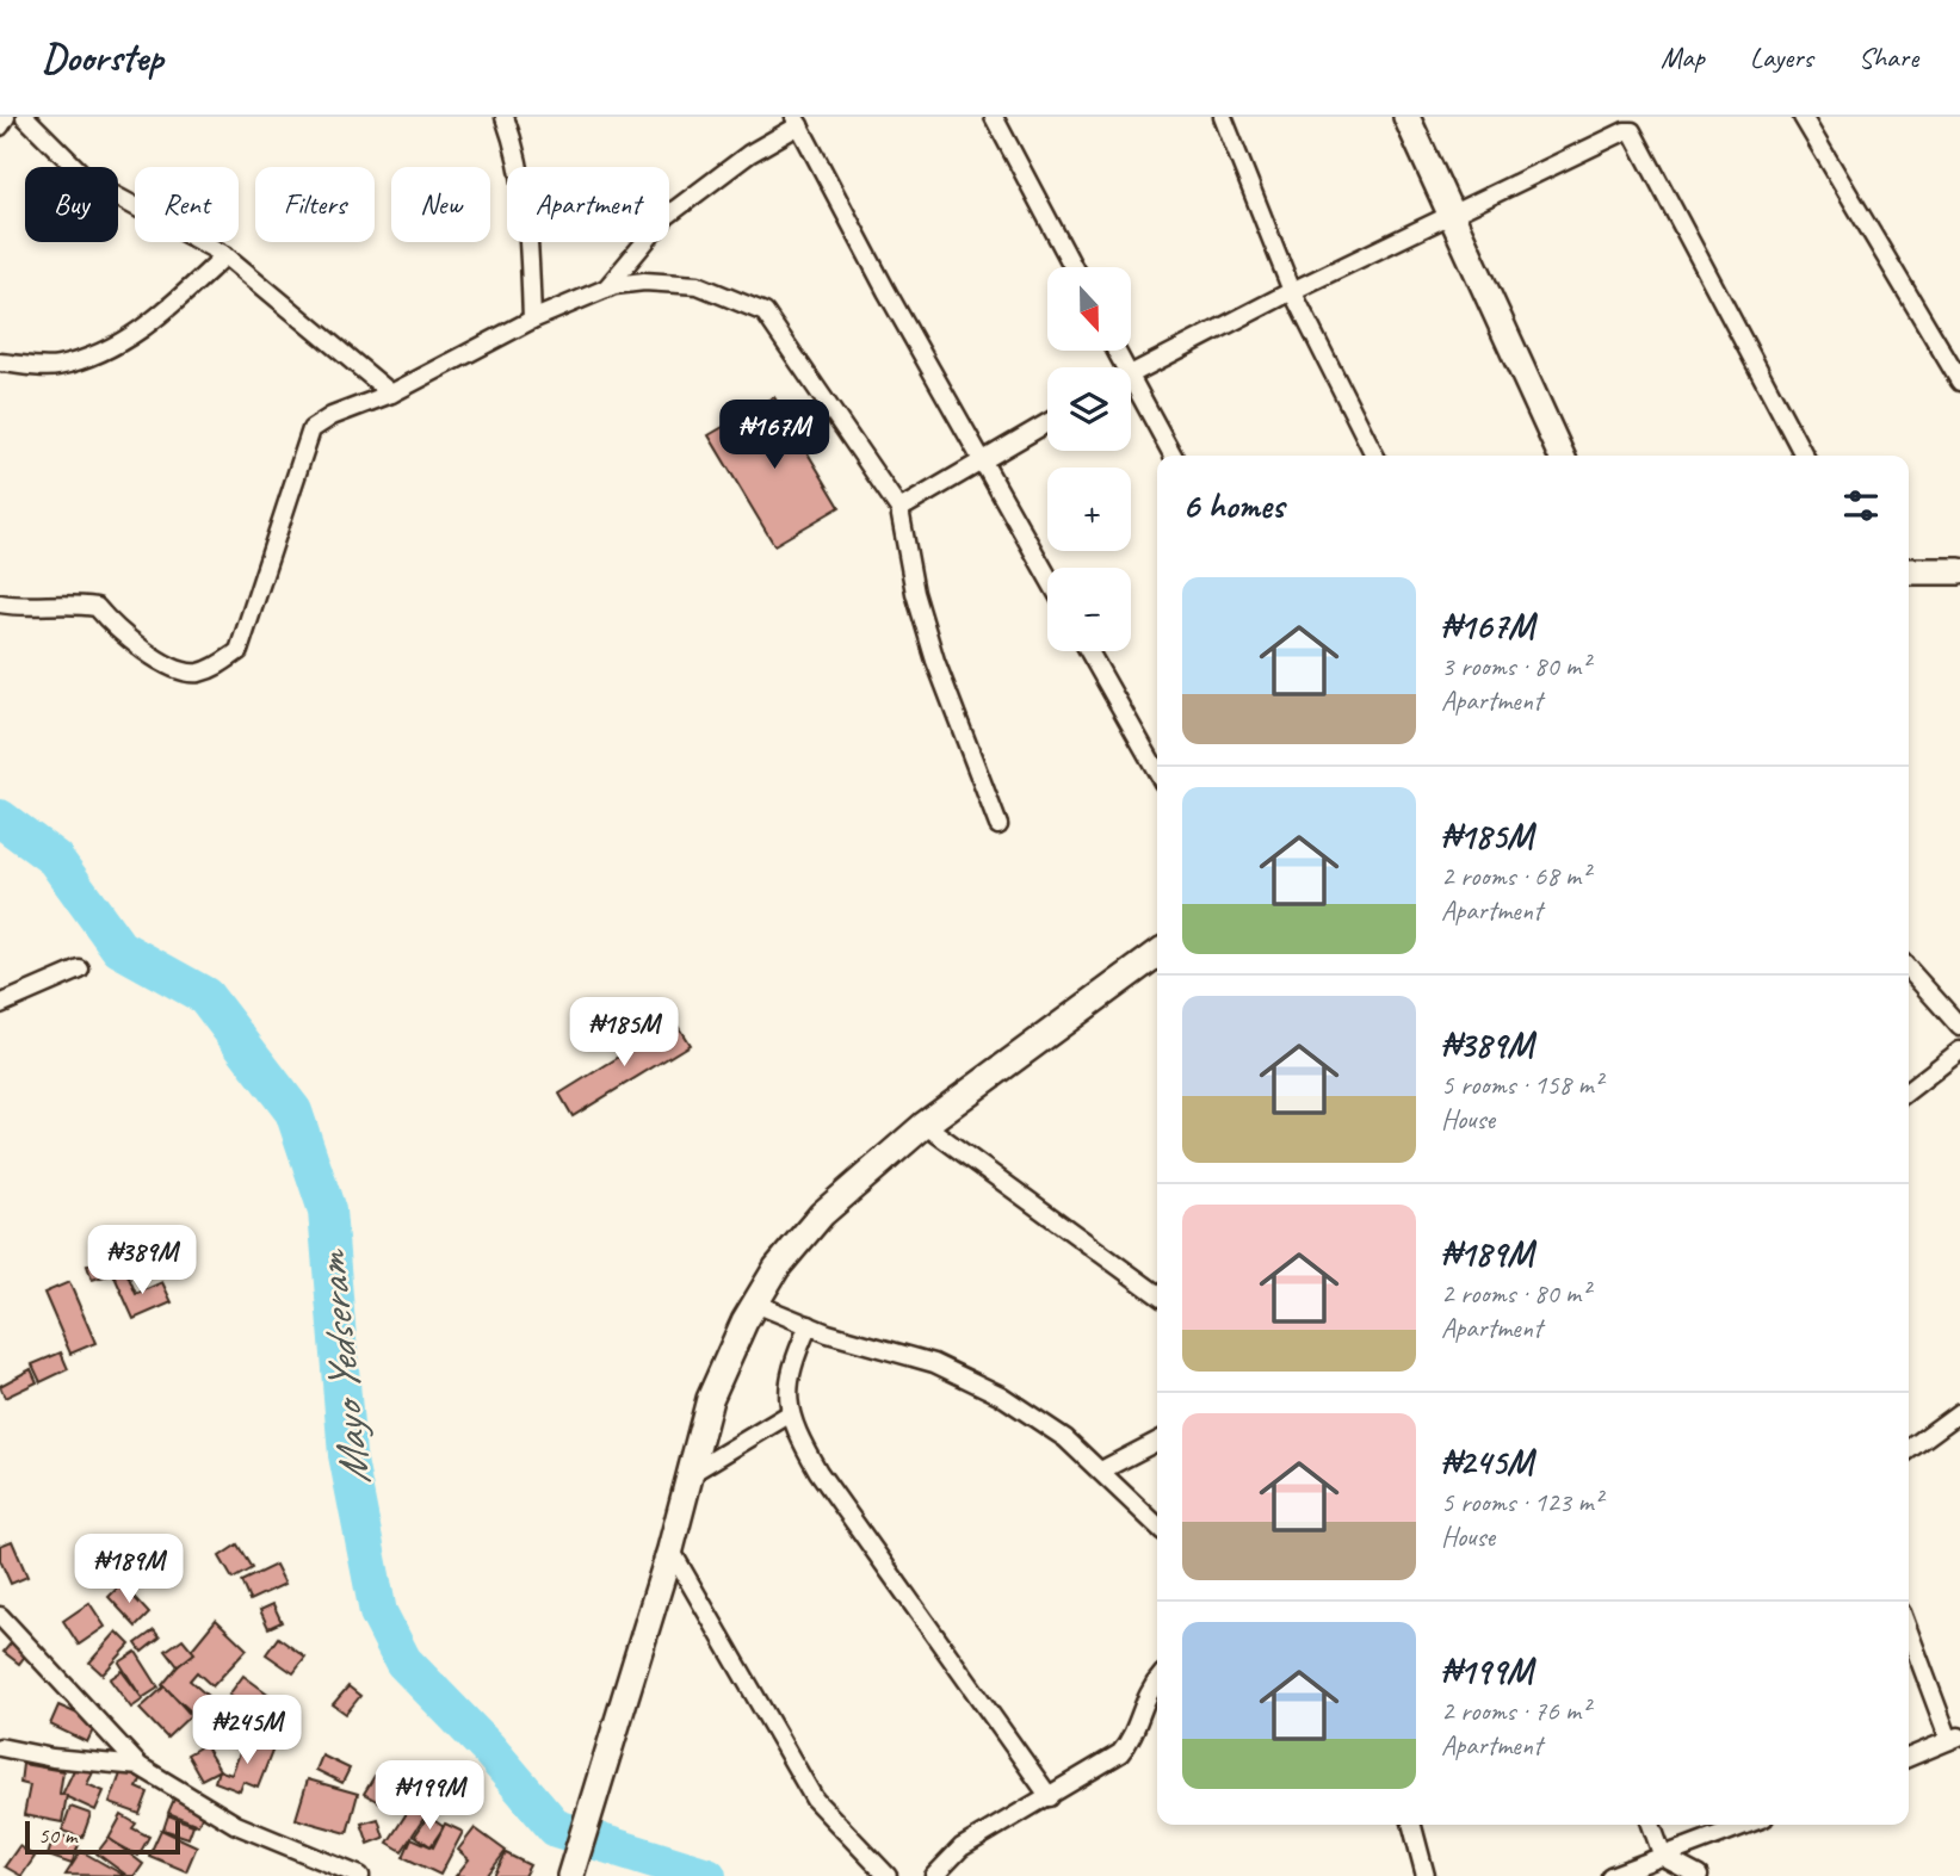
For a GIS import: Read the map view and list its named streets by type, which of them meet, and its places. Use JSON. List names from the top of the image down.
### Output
{
  "water": ["Mayo Yedseram"],
  "scale_bar": "50 m",
  "north": "bottom",
  "page": {
    "header": "Doorstep",
    "nav": ["Map", "Layers", "Share"],
    "chip": [
      "Buy",
      "Rent",
      "Filters",
      "New",
      "Apartment"
    ],
    "map_buttons": ["+", "−"],
    "price": [
      "₦167M",
      "₦185M",
      "₦389M",
      "₦189M",
      "₦245M",
      "₦199M"
    ],
    "heading": "6 homes",
    "list": [
      {
        "name": "₦167M",
        "note": "3 rooms · 80 m² · Apartment"
      },
      {
        "name": "₦185M",
        "note": "2 rooms · 68 m² · Apartment"
      },
      {
        "name": "₦389M",
        "note": "5 rooms · 158 m² · House"
      },
      {
        "name": "₦189M",
        "note": "2 rooms · 80 m² · Apartment"
      },
      {
        "name": "₦245M",
        "note": "5 rooms · 123 m² · House"
      },
      {
        "name": "₦199M",
        "note": "2 rooms · 76 m² · Apartment"
      }
    ],
    "scale": "50 m"
  }
}
